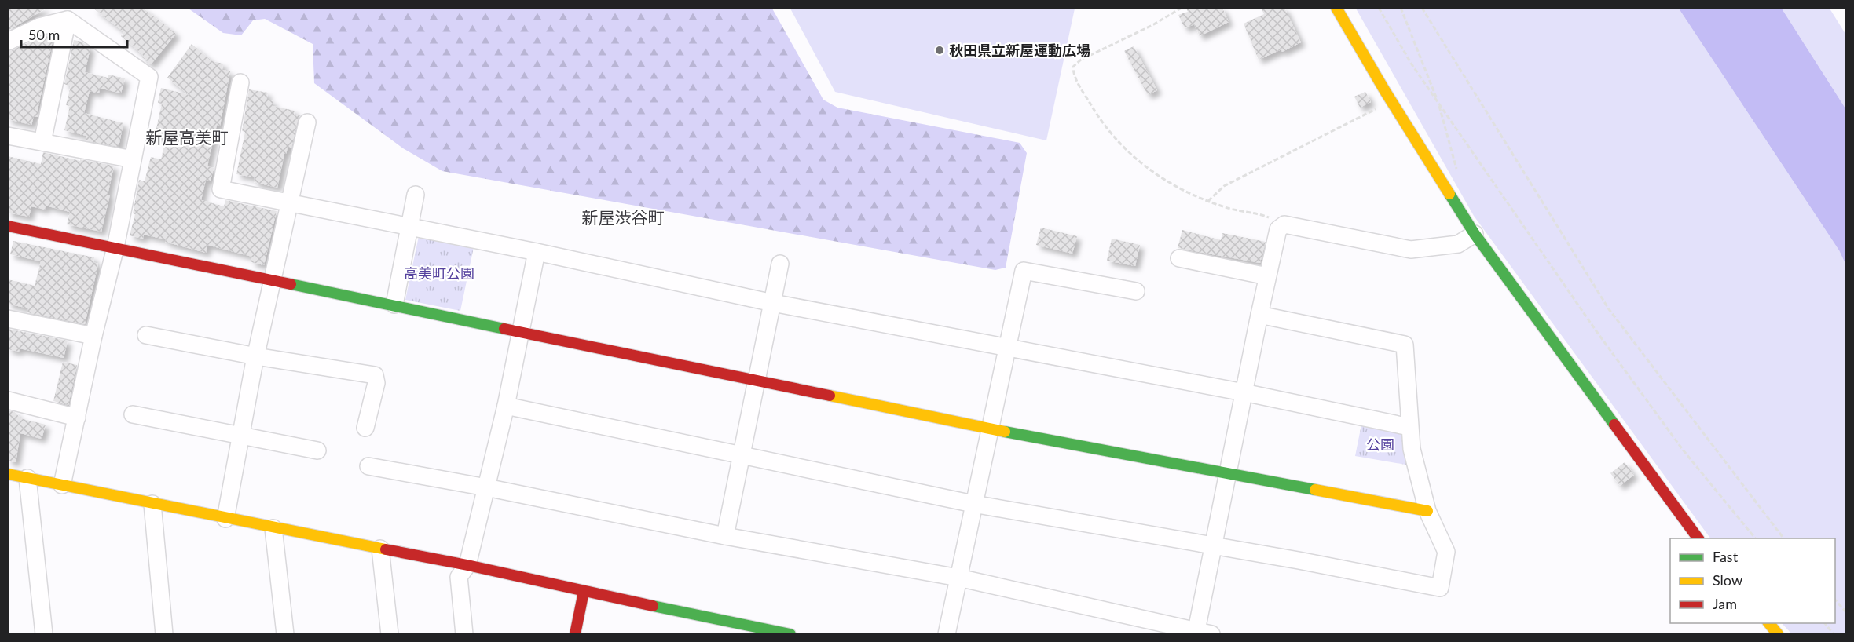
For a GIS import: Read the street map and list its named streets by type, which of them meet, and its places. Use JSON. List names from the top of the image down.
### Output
{
  "districts": ["新屋高美町", "新屋渋谷町"],
  "parks": ["高美町公園", "公園"],
  "places": ["秋田県立新屋運動広場"],
  "legend": ["Fast", "Slow", "Jam"],
  "scale_bar": "50 m"
}
